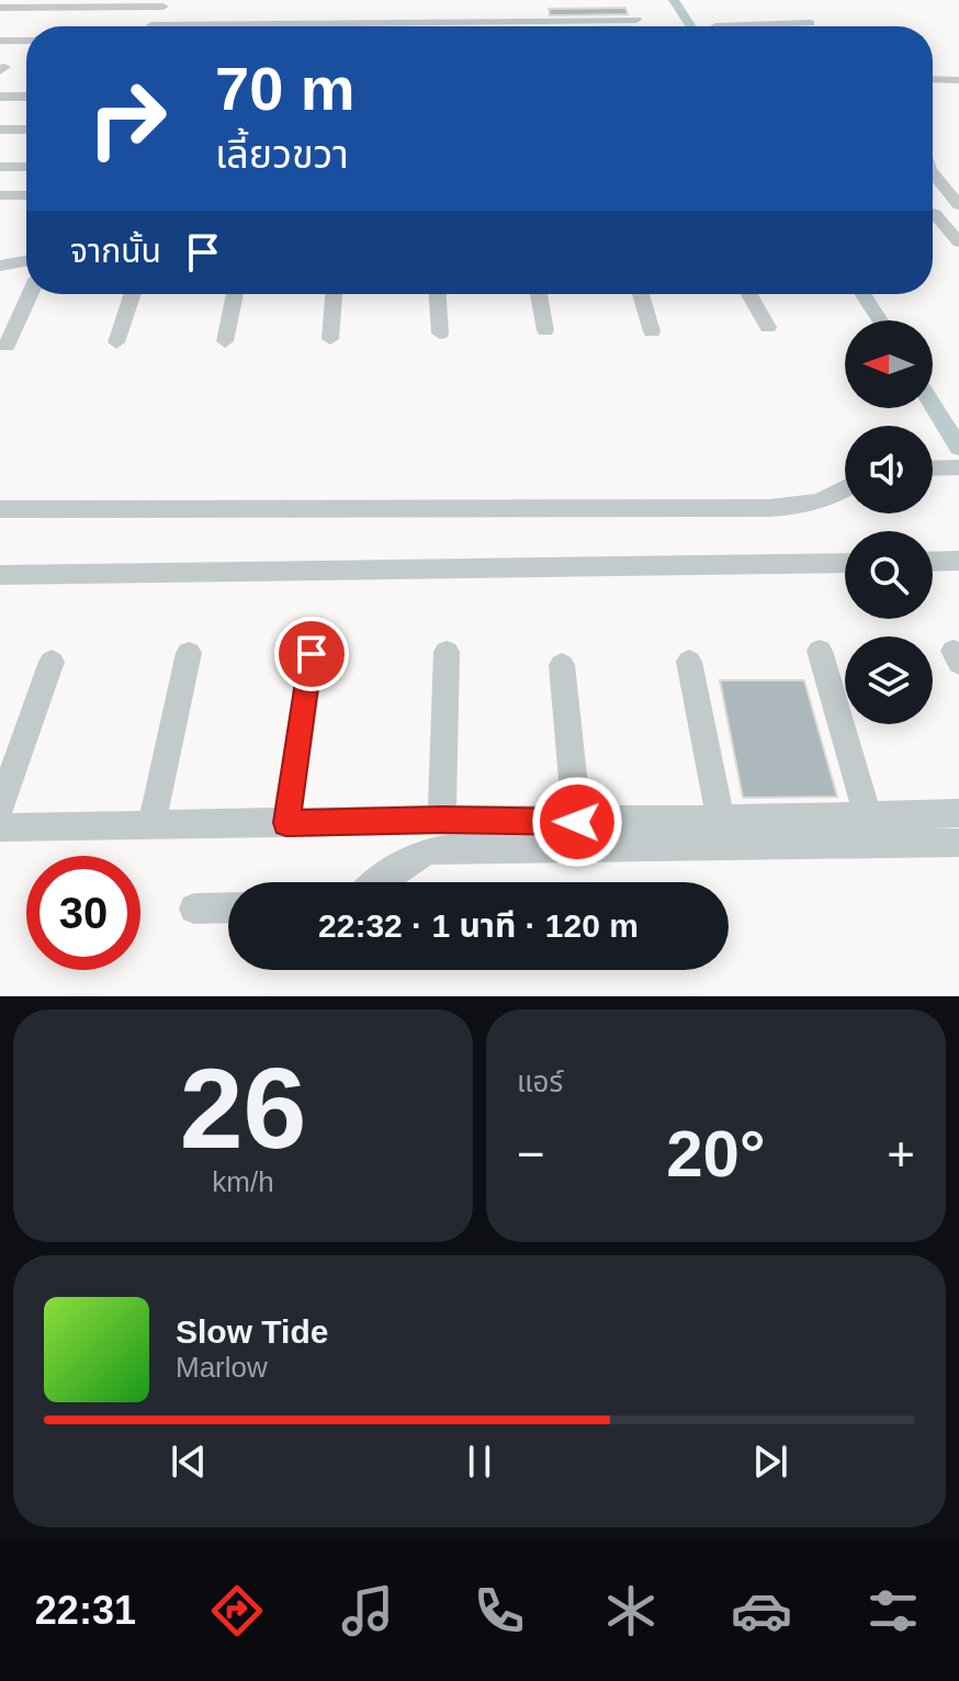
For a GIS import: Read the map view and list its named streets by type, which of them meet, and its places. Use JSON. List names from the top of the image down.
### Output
{
  "north": "left",
  "page": {
    "turn": ["70 m", "เลี้ยวขวา"],
    "then": "จากนั้น",
    "limit": "30",
    "trip": "22:32 · 1 นาที · 120 m",
    "tile": [
      ["26", "km/h"],
      "แอร์"
    ],
    "heat": ["−", "20°", "+"],
    "song": ["Slow Tide", "Marlow"],
    "tabs": "22:31"
  }
}
